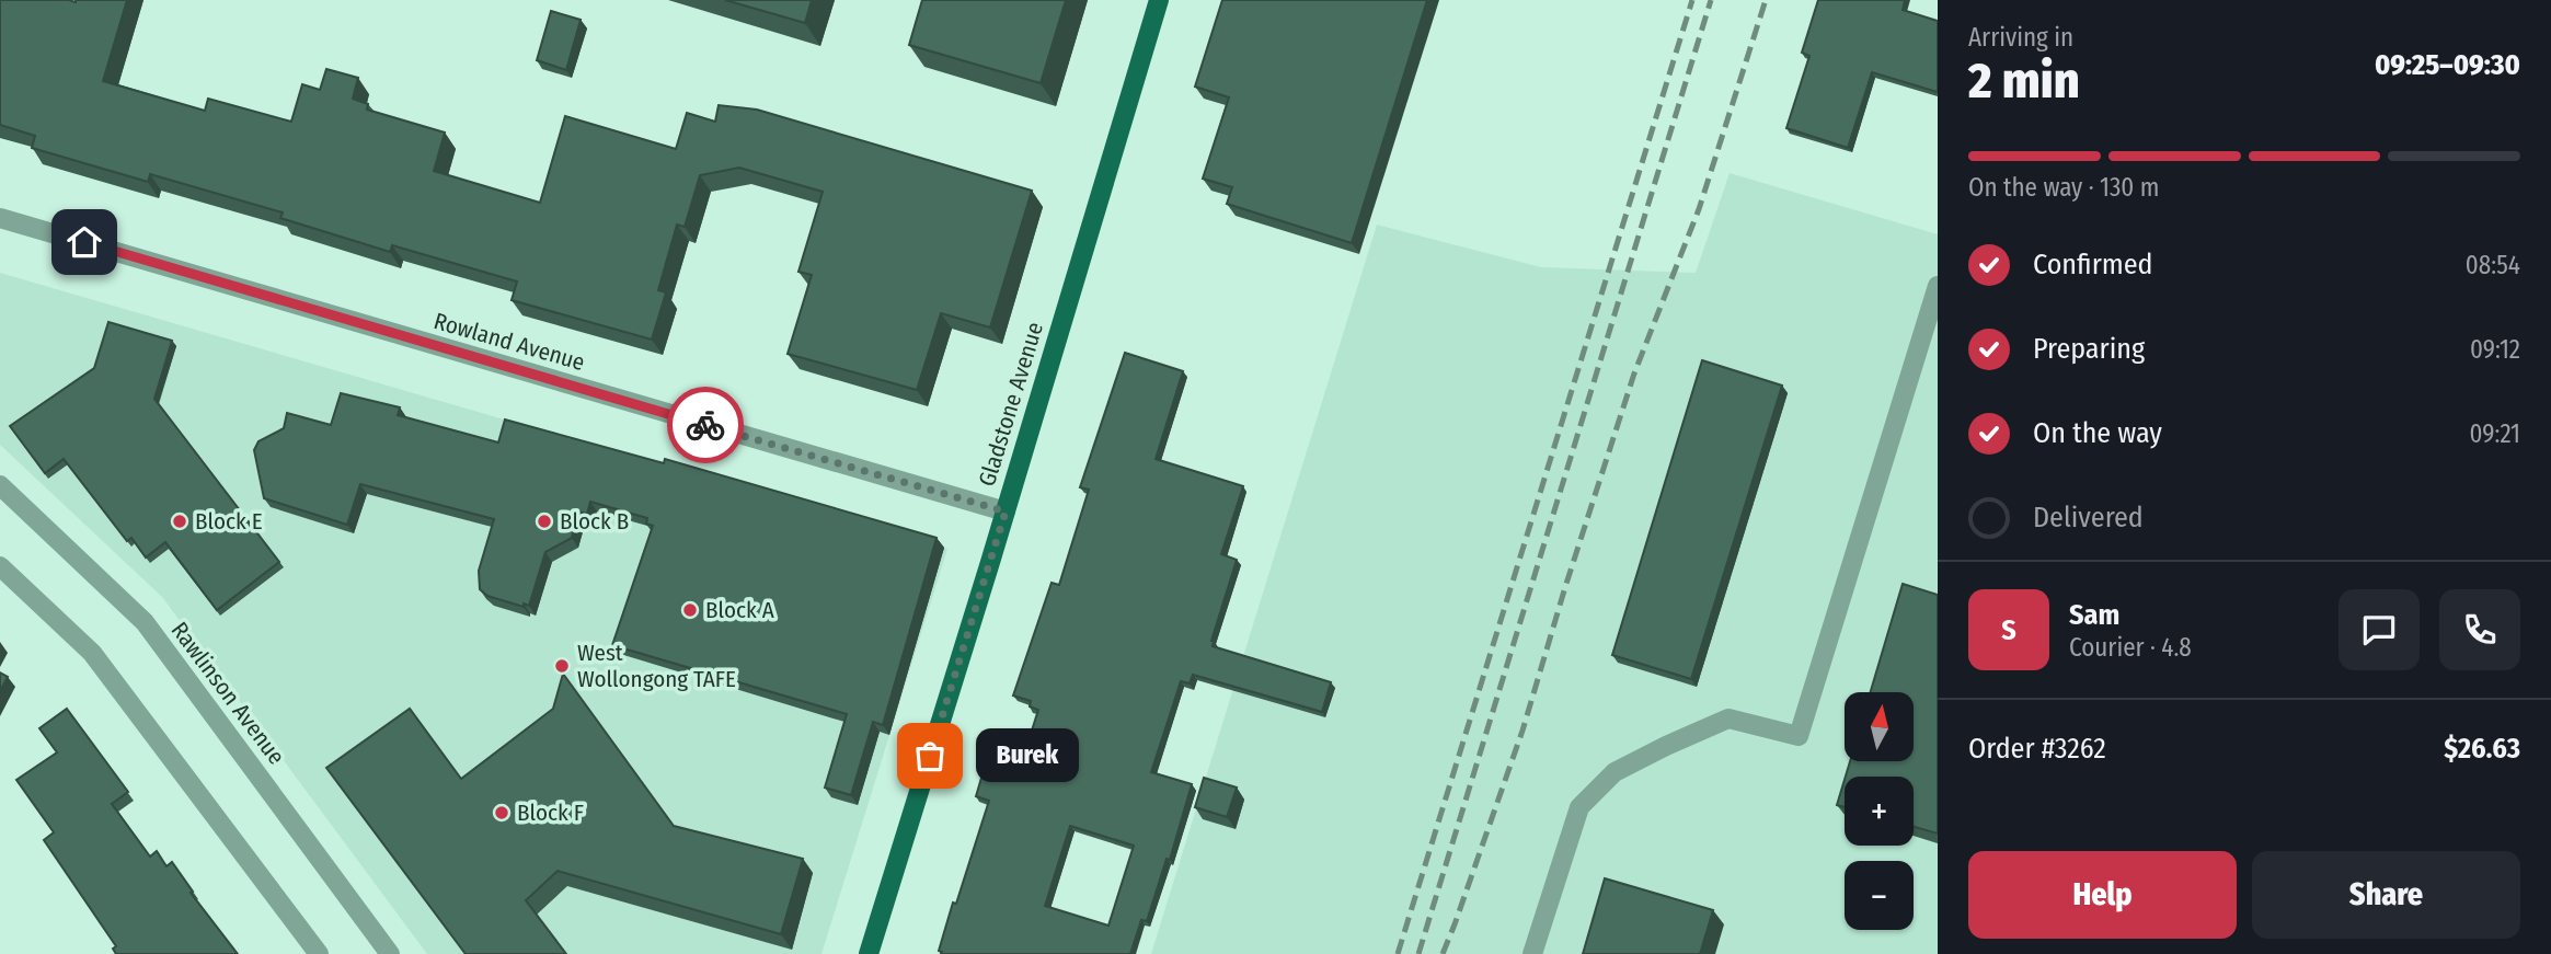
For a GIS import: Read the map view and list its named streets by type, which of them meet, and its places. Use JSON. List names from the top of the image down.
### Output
{
  "streets": {
    "main road": ["Gladstone Avenue"],
    "street": ["Rowland Avenue", "Rawlinson Avenue"]
  },
  "crossings": [
    ["Rowland Avenue", "Gladstone Avenue"]
  ],
  "places": [
    "Block E",
    "Block B",
    "Block A",
    "West Wollongong TAFE",
    "Burek",
    "Block F"
  ],
  "north": "top",
  "page": {
    "heading": ["2 min", "Arriving in", "09:25–09:30"],
    "panel": [
      "Sam",
      "Courier · 4.8",
      "Order #3262",
      "$26.63"
    ],
    "bar": "On the way · 130 m",
    "list": [
      ["Confirmed", "08:54"],
      ["Preparing", "09:12"],
      ["On the way", "09:21"],
      "Delivered"
    ],
    "round": "S",
    "map_buttons": ["+", "−"],
    "bubble": "Burek",
    "buttons": ["Help", "Share"]
  }
}
